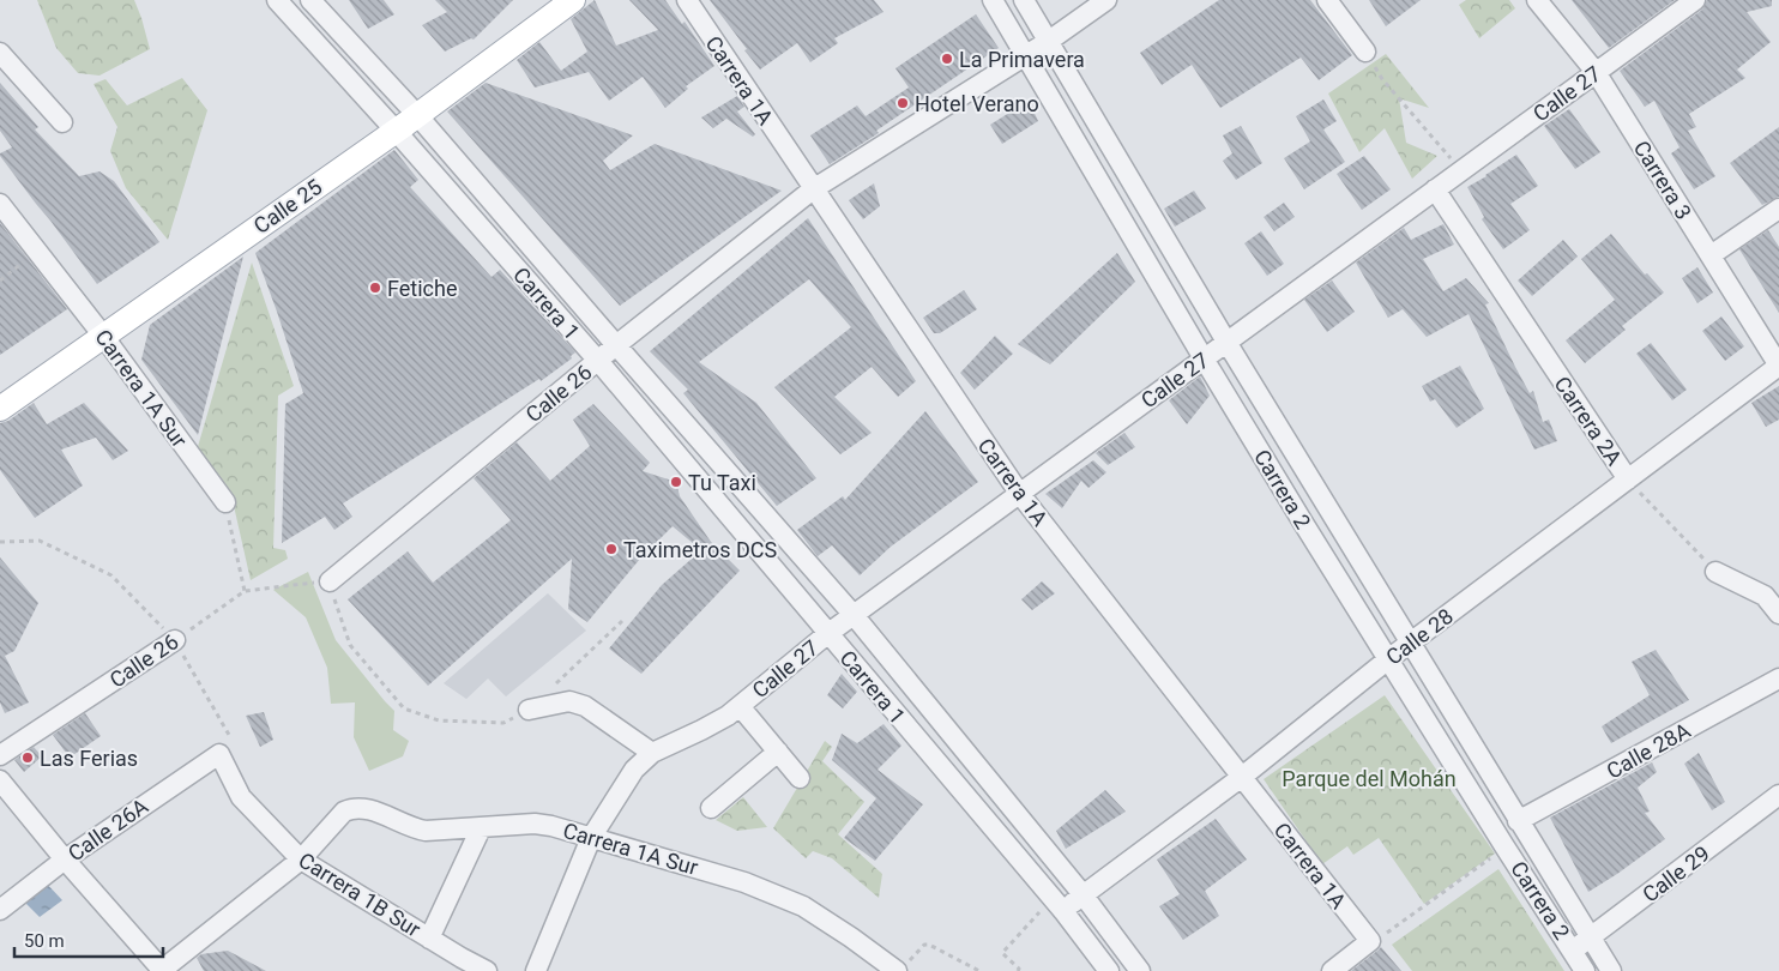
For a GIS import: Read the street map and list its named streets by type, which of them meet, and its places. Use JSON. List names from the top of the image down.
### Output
{
  "streets": {
    "main road": ["Calle 25"],
    "street": [
      "Carrera 1A",
      "Calle 27",
      "Carrera 3",
      "Carrera 1",
      "Carrera 1A Sur",
      "Calle 26",
      "Carrera 2A",
      "Carrera 2",
      "Calle 28",
      "Calle 28A",
      "Calle 26A",
      "Calle 29",
      "Carrera 1B Sur"
    ]
  },
  "crossings": [
    ["Carrera 1A", "Calle 27"],
    ["Carrera 1A", "Calle 26"],
    ["Carrera 1A", "Calle 28"],
    ["Calle 27", "Carrera 3"],
    ["Calle 27", "Carrera 1"],
    ["Calle 27", "Carrera 2A"],
    ["Calle 27", "Carrera 2"],
    ["Carrera 3", "Calle 28"],
    ["Calle 25", "Carrera 1"],
    ["Calle 25", "Carrera 1A Sur"],
    ["Carrera 1", "Calle 26"],
    ["Carrera 1", "Calle 28"],
    ["Carrera 1A Sur", "Carrera 1B Sur"],
    ["Calle 26", "Carrera 2"],
    ["Carrera 2A", "Calle 28"],
    ["Carrera 2", "Calle 28"],
    ["Carrera 2", "Calle 28A"],
    ["Carrera 2", "Calle 29"],
    ["Calle 26A", "Carrera 1B Sur"]
  ],
  "parks": ["Parque del Mohán"],
  "places": [
    "La Primavera",
    "Hotel Verano",
    "Fetiche",
    "Tu Taxi",
    "Taximetros DCS",
    "Las Ferias"
  ],
  "scale_bar": "50 m"
}
